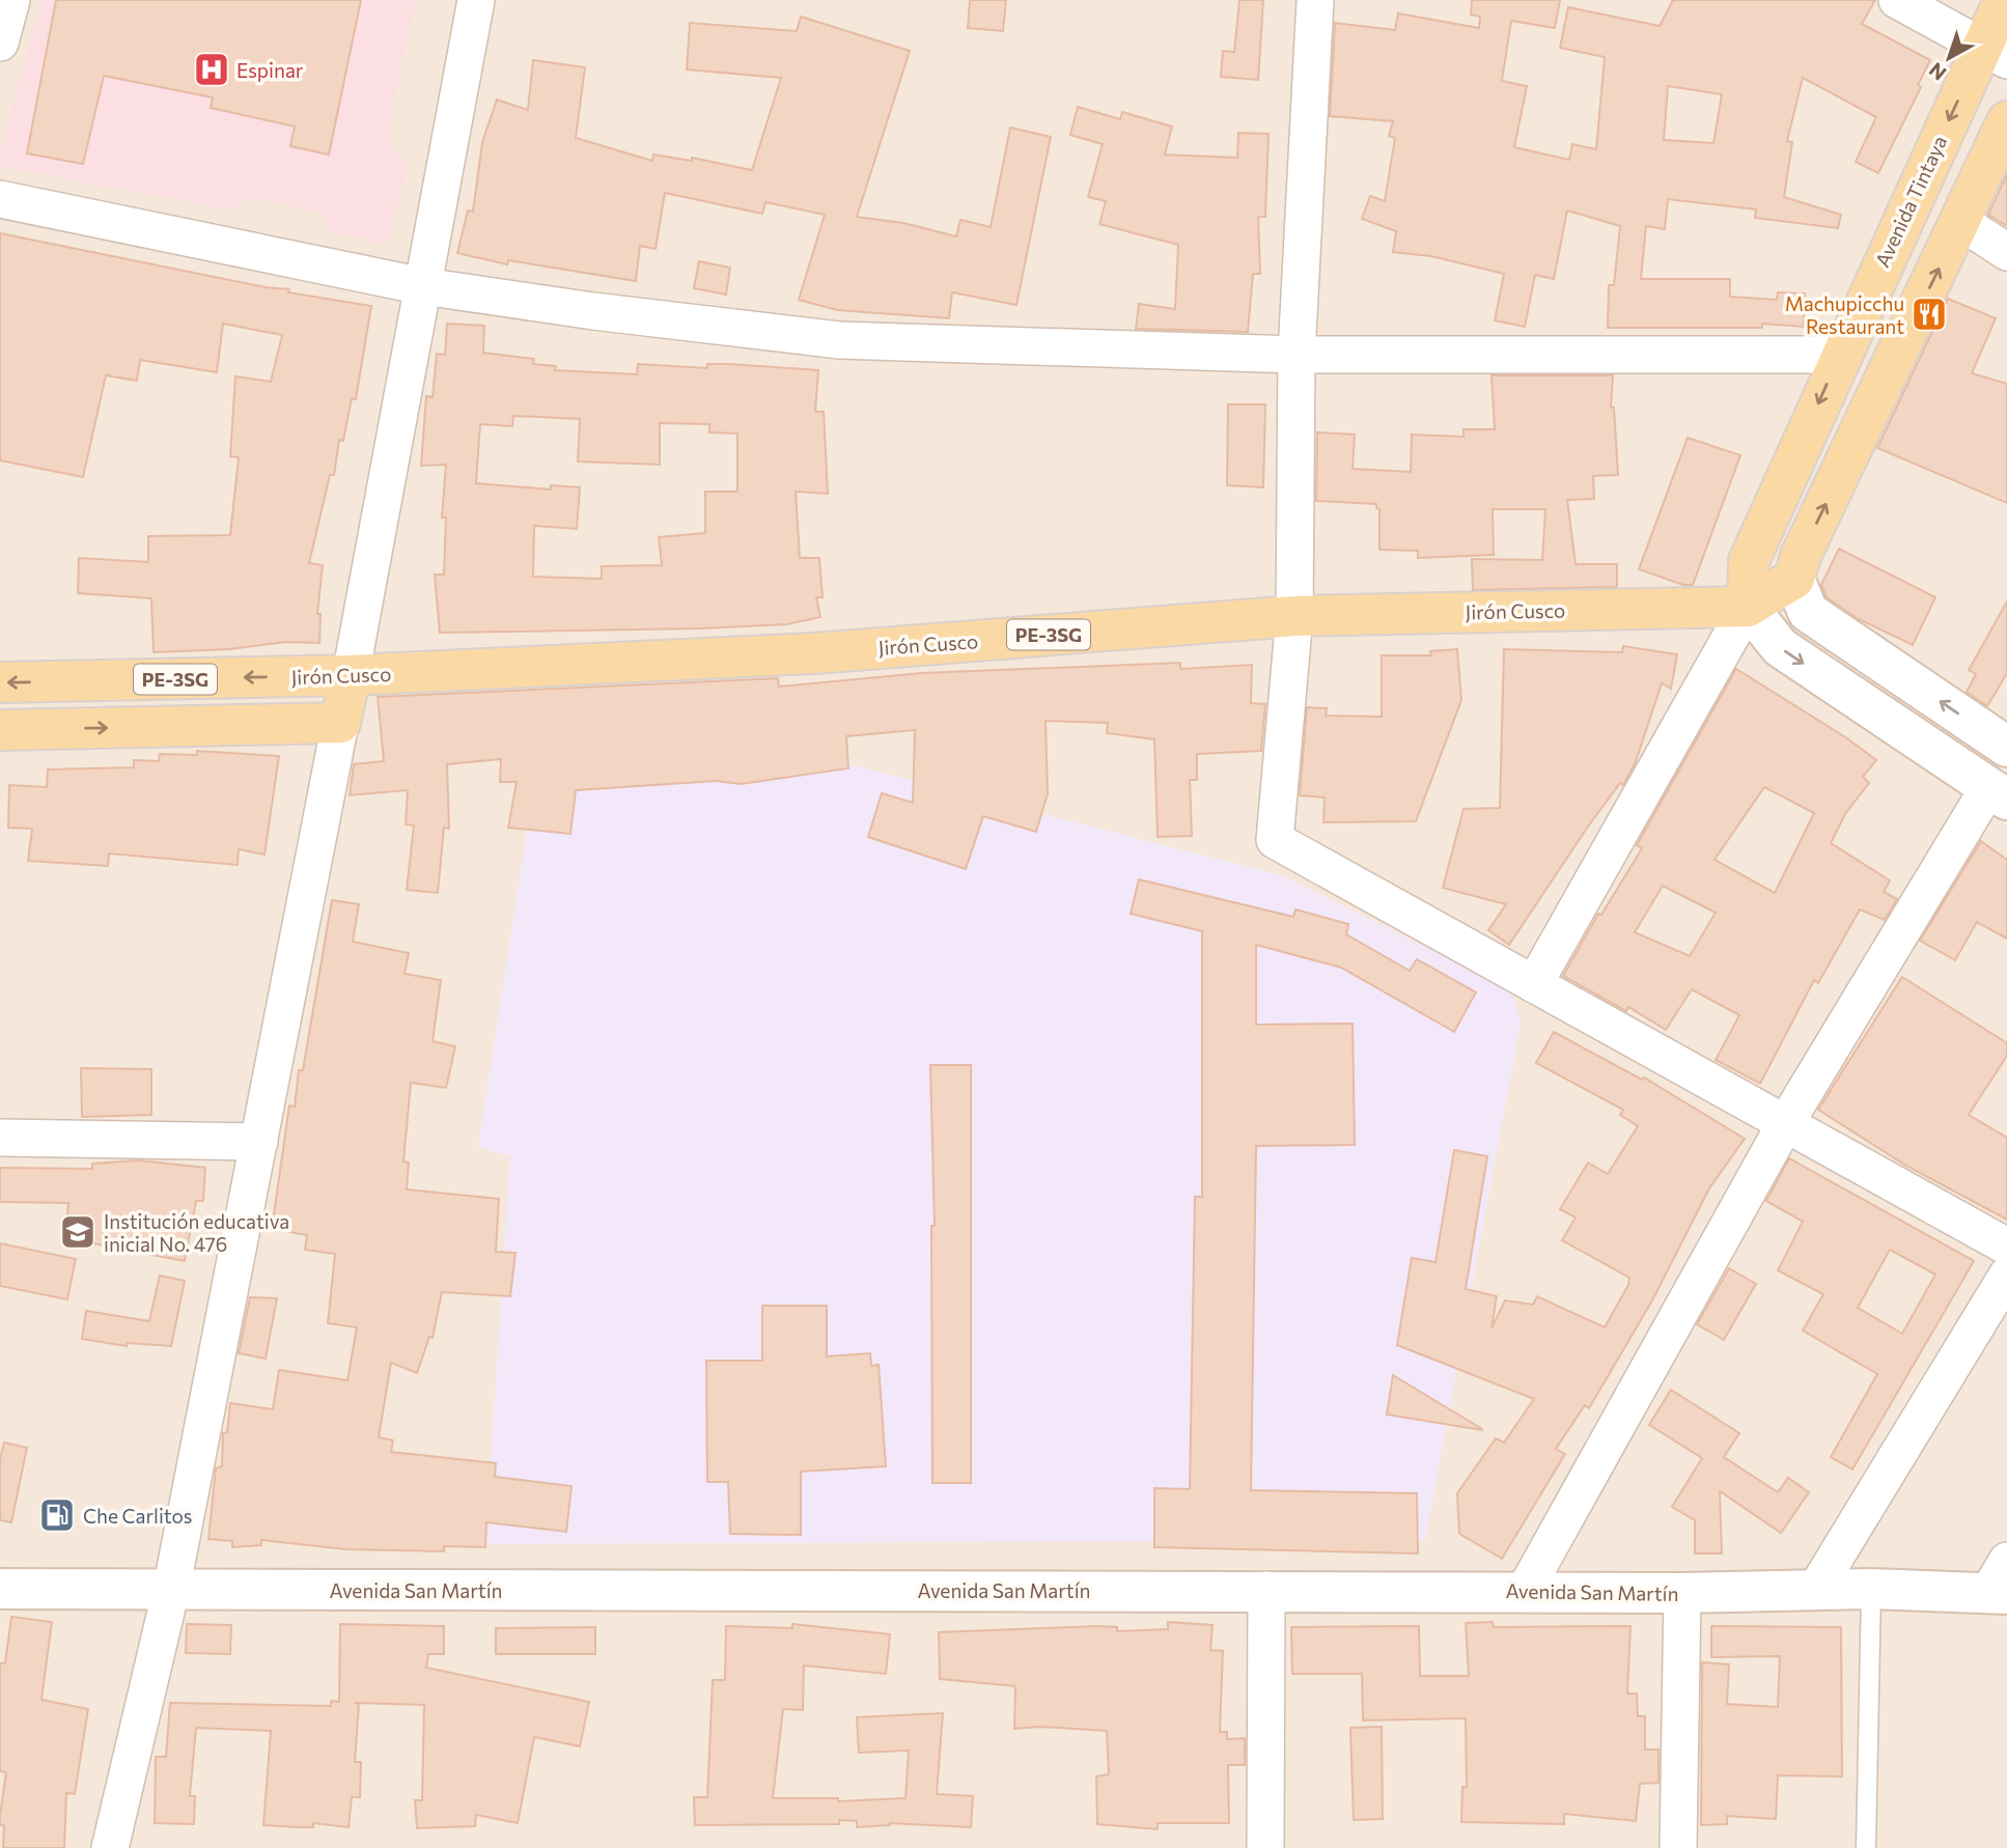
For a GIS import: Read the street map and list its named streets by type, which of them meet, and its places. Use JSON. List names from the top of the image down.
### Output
{
  "streets": {
    "main road": [
      "Avenida Tintaya",
      "Jirón Cusco",
      "PE-3SG",
      "Avenida San Martín"
    ]
  },
  "crossings": [
    ["Avenida Tintaya", "Jirón Cusco"],
    ["Avenida Tintaya", "PE-3SG"],
    ["Jirón Cusco", "PE-3SG"]
  ],
  "places": {
    "hospital": ["Espinar"],
    "restaurant": ["Machupicchu Restaurant"],
    "school or university": ["Institución educativa inicial No. 476"],
    "fuel station": ["Che Carlitos"]
  },
  "north": "bottom left"
}
